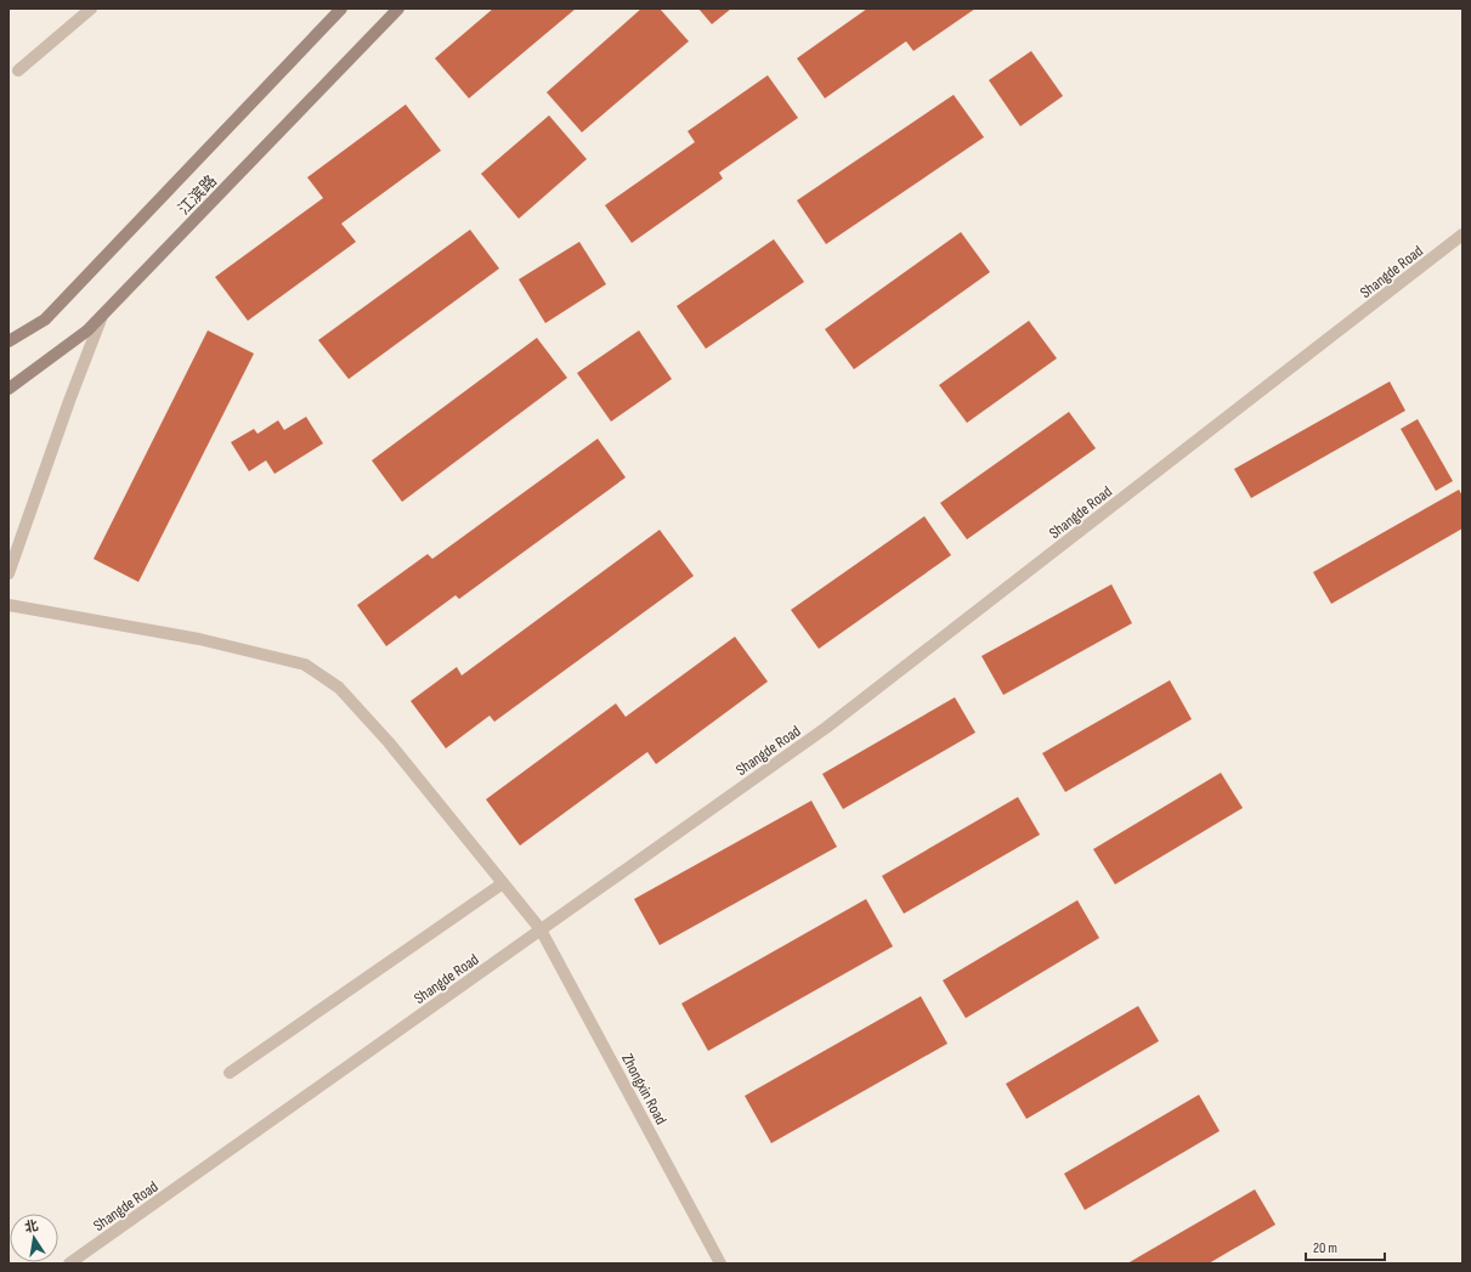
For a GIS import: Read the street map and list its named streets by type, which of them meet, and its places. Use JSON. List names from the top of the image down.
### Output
{
  "streets": {
    "main road": ["江滨路"],
    "street": ["Shangde Road", "Zhongxin Road"]
  },
  "crossings": [
    ["Shangde Road", "Zhongxin Road"]
  ],
  "scale_bar": "20 m",
  "north": "top"
}
